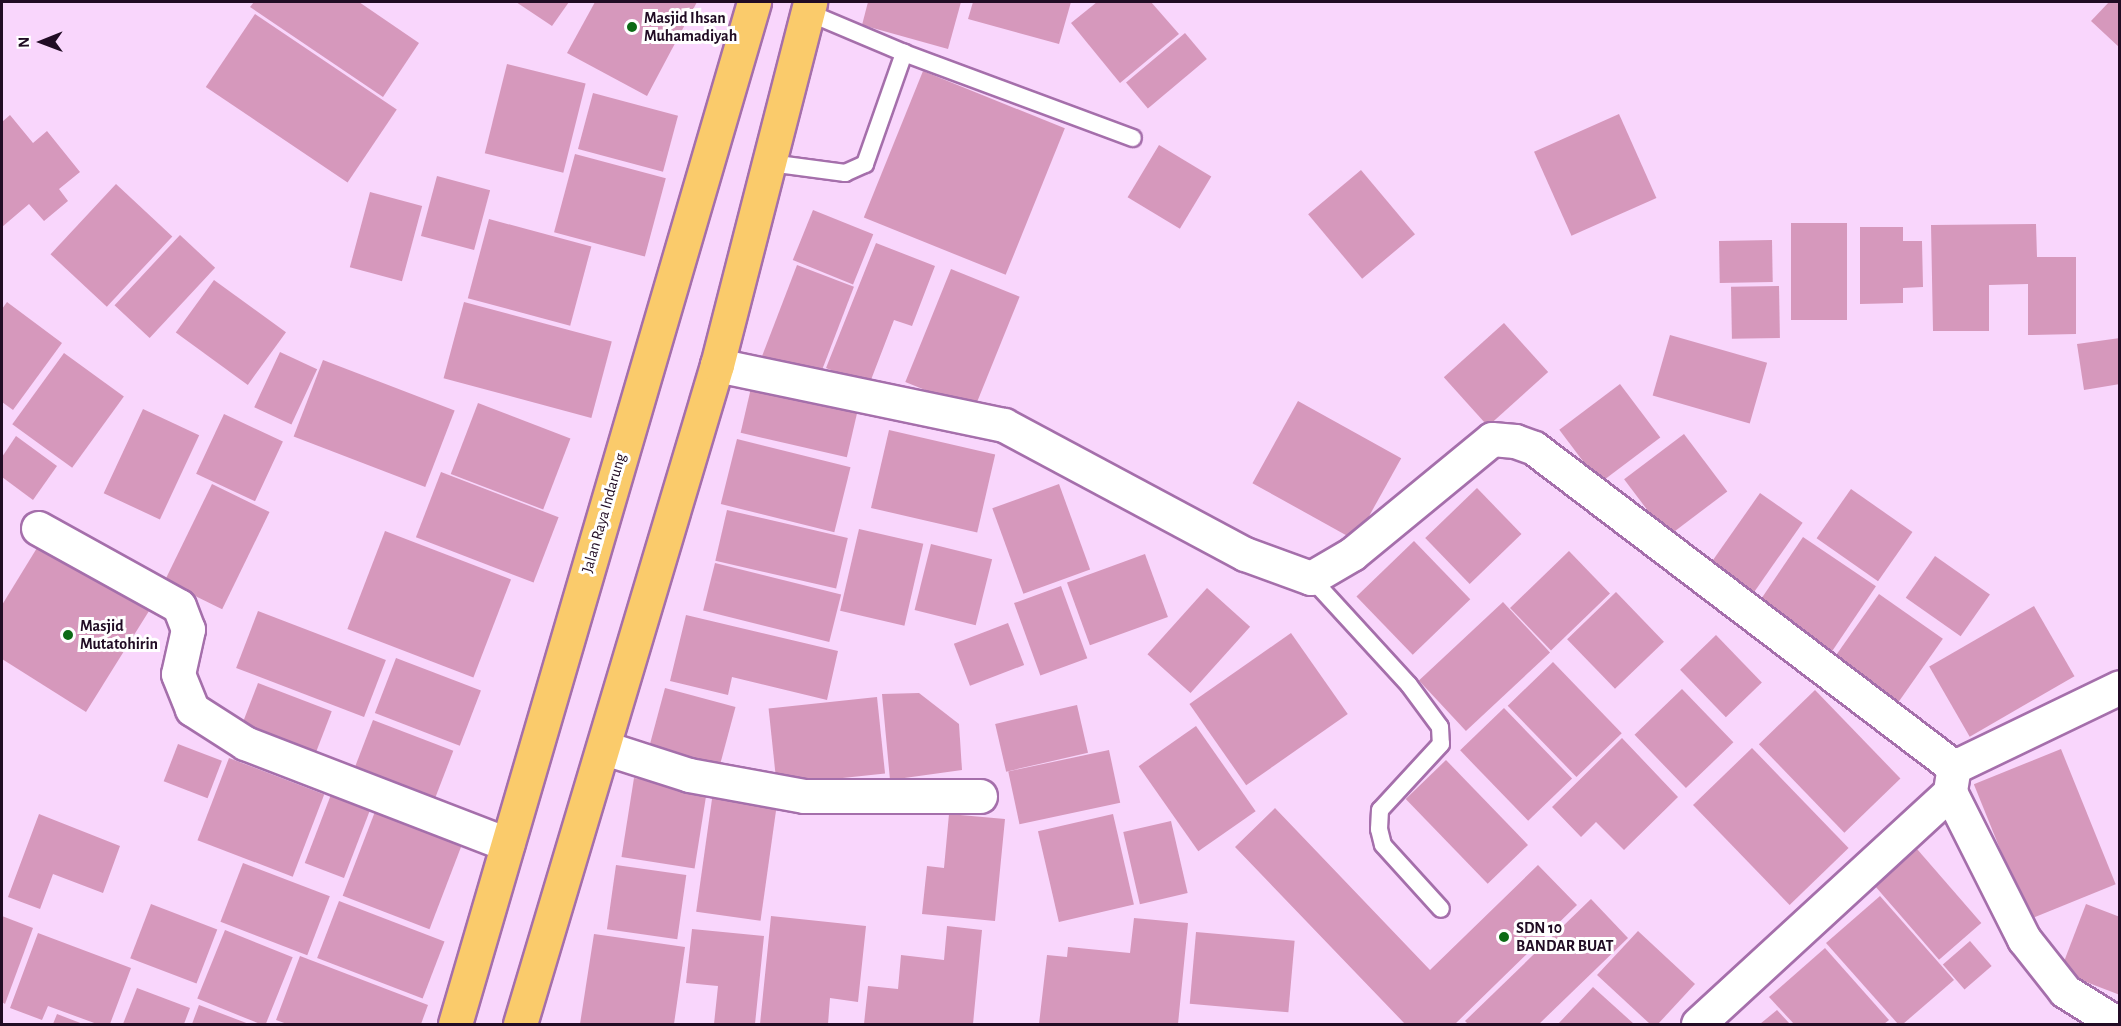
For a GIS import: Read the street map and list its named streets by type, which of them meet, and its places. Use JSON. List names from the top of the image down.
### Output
{
  "streets": {
    "highway": ["Jalan Raya Indarung"]
  },
  "places": ["Masjid Ihsan Muhamadiyah", "Masjid Mutatohirin", "SDN 10 BANDAR BUAT"],
  "north": "left"
}
